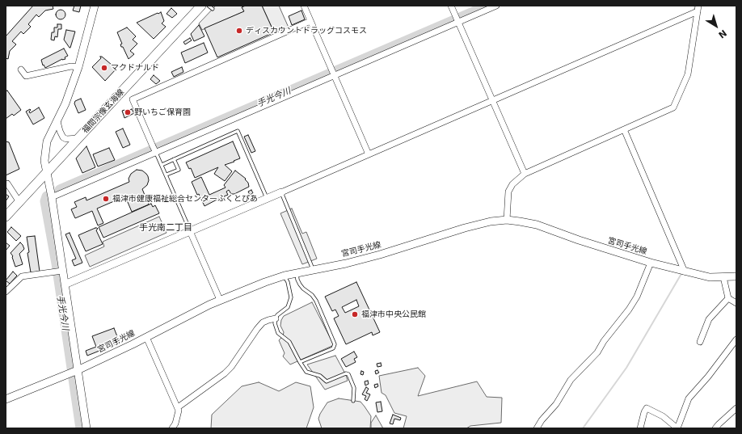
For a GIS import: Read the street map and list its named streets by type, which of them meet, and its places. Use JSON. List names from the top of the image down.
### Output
{
  "streets": {
    "main road": ["福間宗像玄海線", "宮司手光線"]
  },
  "districts": ["手光南二丁目"],
  "water": ["手光今川"],
  "places": [
    "ディスカウントドラッグコスモス",
    "マクドナルド",
    "野いちご保育園",
    "福津市健康福祉総合センターふくとぴあ",
    "福津市中央公民館"
  ],
  "north": "bottom right"
}
